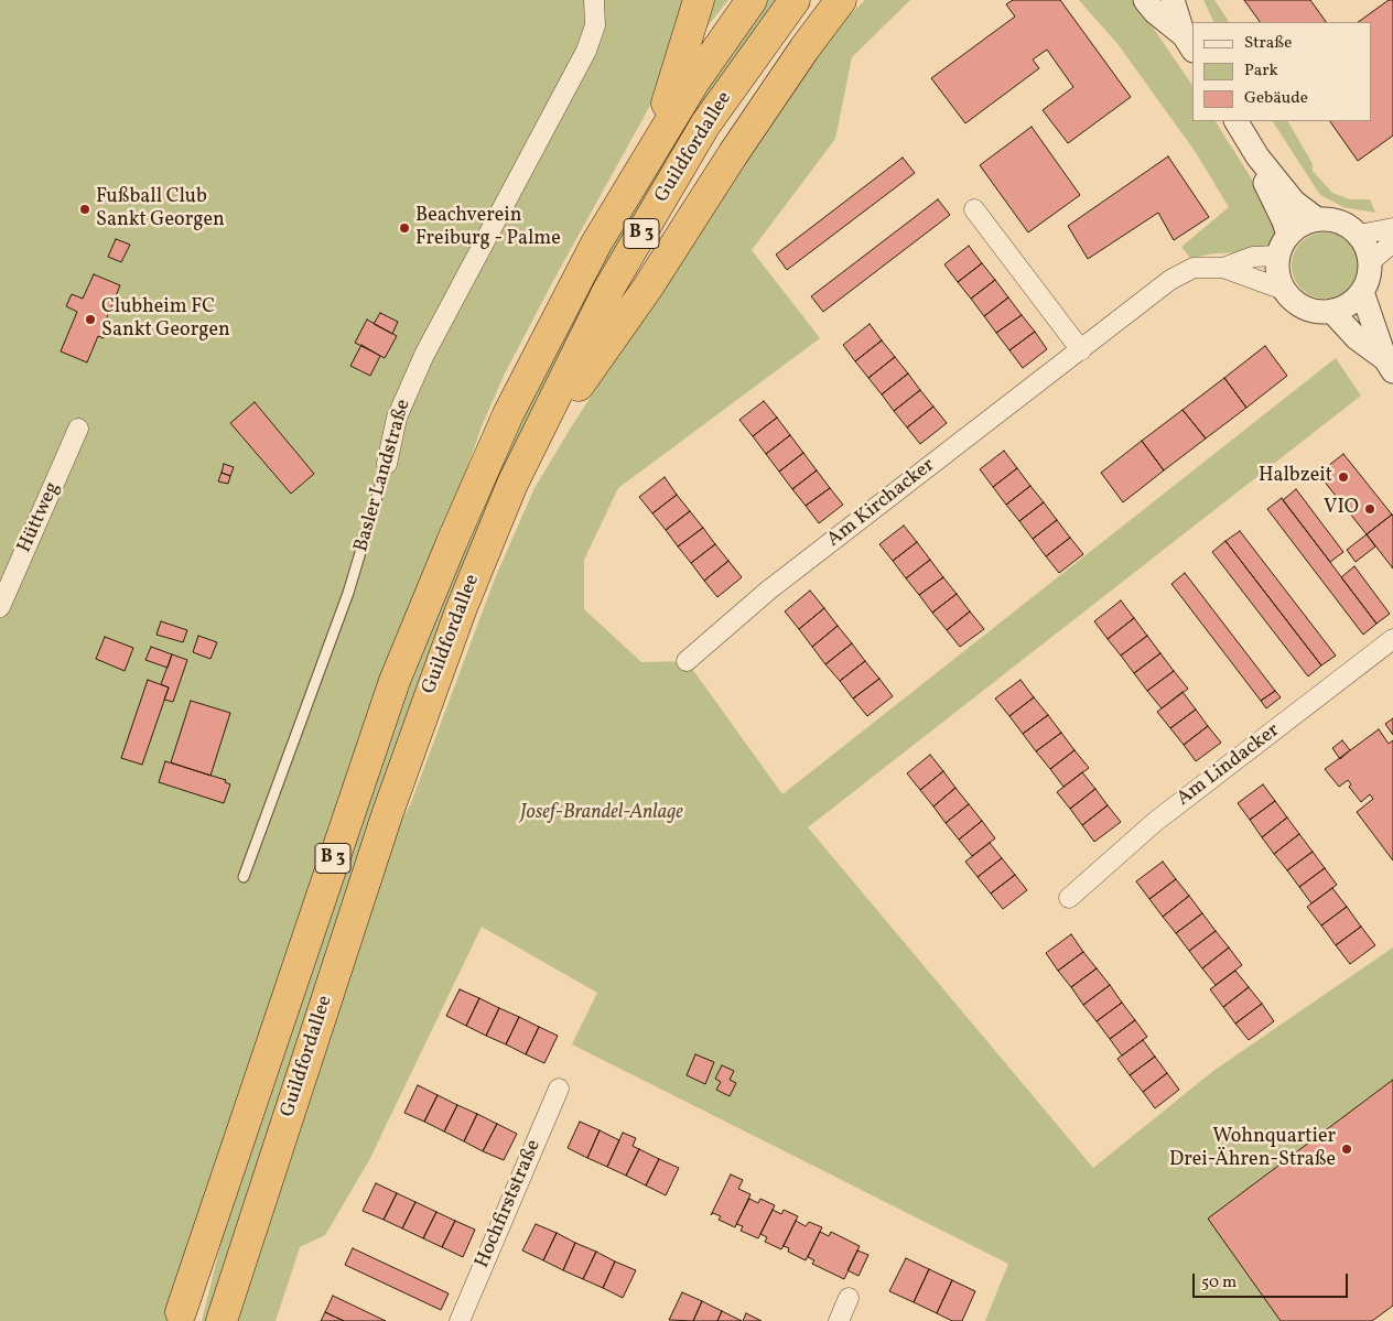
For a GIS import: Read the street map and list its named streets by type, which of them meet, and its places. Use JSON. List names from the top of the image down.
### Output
{
  "streets": {
    "highway": ["Guildfordallee", "B 3"],
    "street": [
      "Basler Landstraße",
      "Am Kirchacker",
      "Hüttweg",
      "Am Lindacker",
      "Hochfirststraße"
    ]
  },
  "parks": ["Josef-Brandel-Anlage"],
  "places": [
    "Fußball Club Sankt Georgen",
    "Beachverein Freiburg - Palme",
    "Clubheim FC Sankt Georgen",
    "Halbzeit",
    "VIO",
    "Wohnquartier Drei-Ähren-Straße"
  ],
  "legend": ["Straße", "Park", "Gebäude"],
  "scale_bar": "50 m"
}
